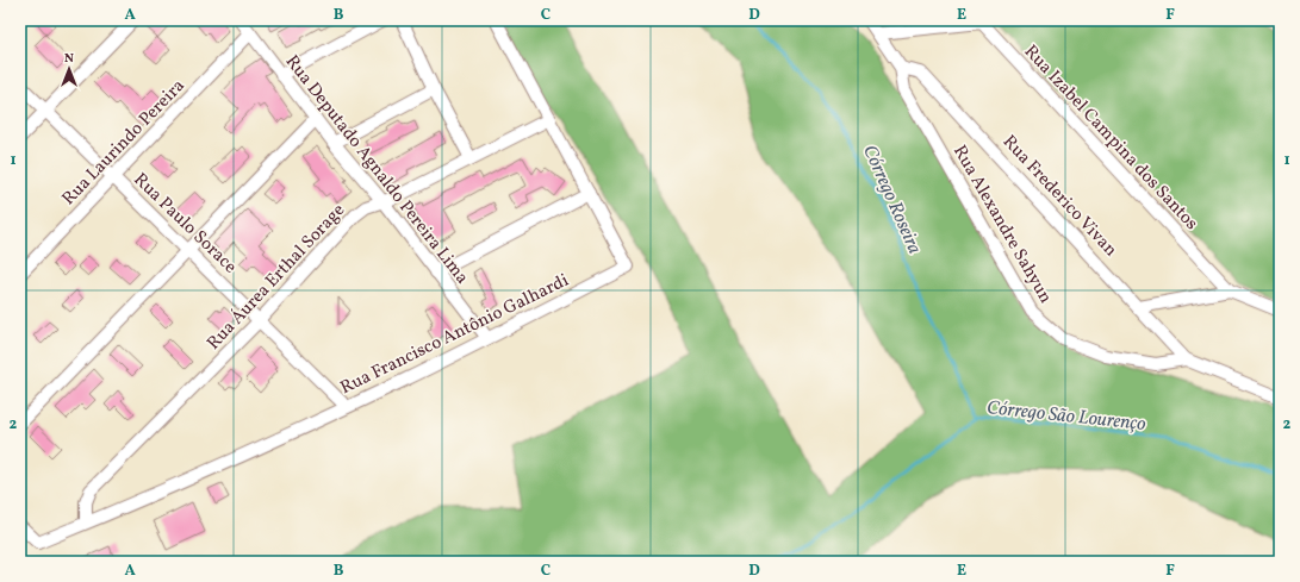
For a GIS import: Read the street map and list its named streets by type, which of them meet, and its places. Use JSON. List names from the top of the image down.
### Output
{
  "streets": {
    "street": [
      "Rua Izabel Campina dos Santos",
      "Rua Laurindo Pereira",
      "Rua Deputado Agnaldo Pereira Lima",
      "Rua Frederico Vivan",
      "Rua Paulo Sorace",
      "Rua Alexandre Sahyun",
      "Rua Áurea Erthal Sorage",
      "Rua Francisco Antônio Galhardi"
    ]
  },
  "crossings": [
    ["Rua Izabel Campina dos Santos", "Rua Alexandre Sahyun"],
    ["Rua Laurindo Pereira", "Rua Deputado Agnaldo Pereira Lima"],
    ["Rua Laurindo Pereira", "Rua Paulo Sorace"],
    ["Rua Deputado Agnaldo Pereira Lima", "Rua Áurea Erthal Sorage"],
    ["Rua Deputado Agnaldo Pereira Lima", "Rua Francisco Antônio Galhardi"],
    ["Rua Frederico Vivan", "Rua Alexandre Sahyun"],
    ["Rua Paulo Sorace", "Rua Áurea Erthal Sorage"],
    ["Rua Paulo Sorace", "Rua Francisco Antônio Galhardi"],
    ["Rua Áurea Erthal Sorage", "Rua Francisco Antônio Galhardi"]
  ],
  "water": ["Córrego Roseira", "Córrego São Lourenço"],
  "north": "top",
  "grid": {
    "columns": [
      "A",
      "B",
      "C",
      "D",
      "E",
      "F"
    ],
    "rows": ["1", "2"]
  }
}
